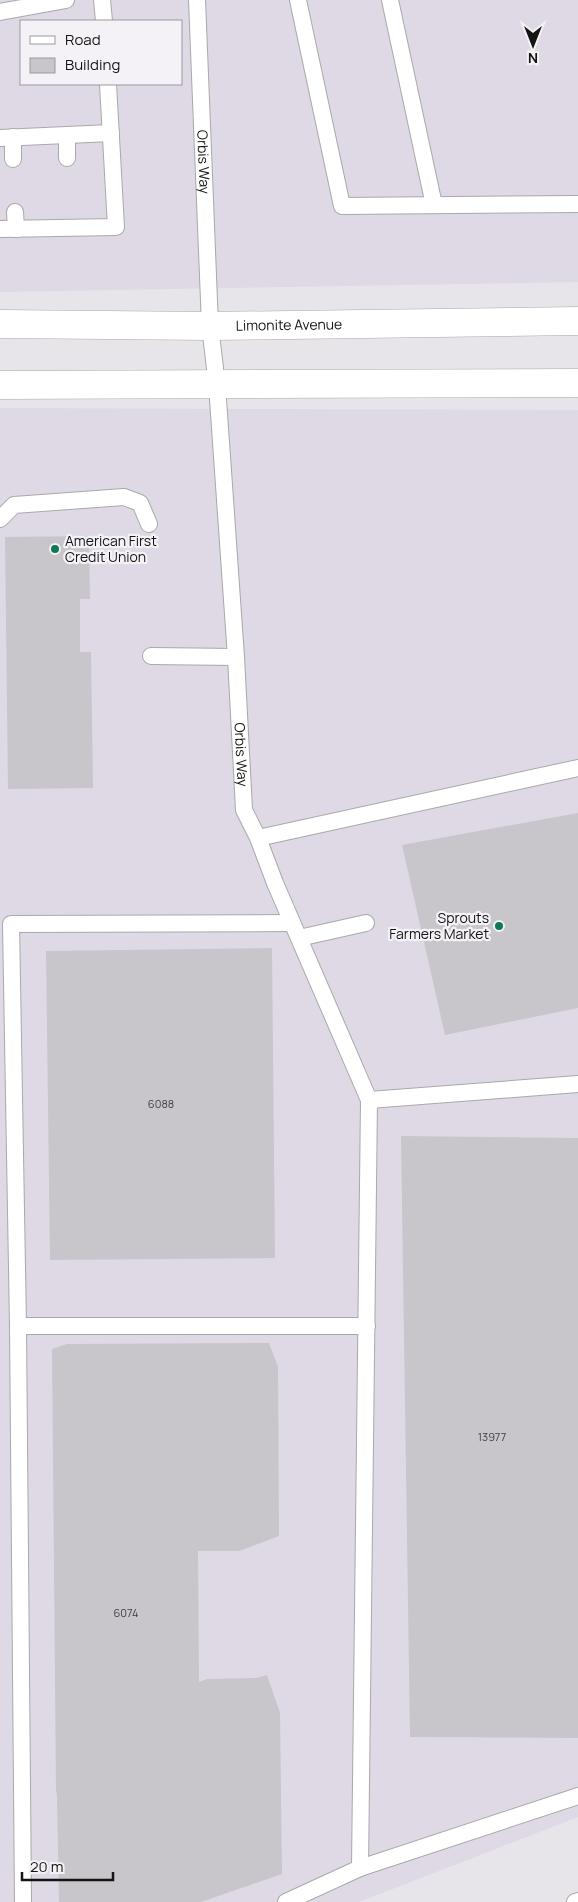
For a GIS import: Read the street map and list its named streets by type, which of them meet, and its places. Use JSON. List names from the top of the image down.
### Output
{
  "streets": {
    "main road": ["Limonite Avenue"],
    "lane": ["Orbis Way"]
  },
  "crossings": [
    ["Orbis Way", "Limonite Avenue"]
  ],
  "places": ["American First Credit Union", "Sprouts Farmers Market"],
  "house_numbers": ["6088", "13977", "6074"],
  "legend": ["Road", "Building"],
  "scale_bar": "20 m",
  "north": "bottom"
}
